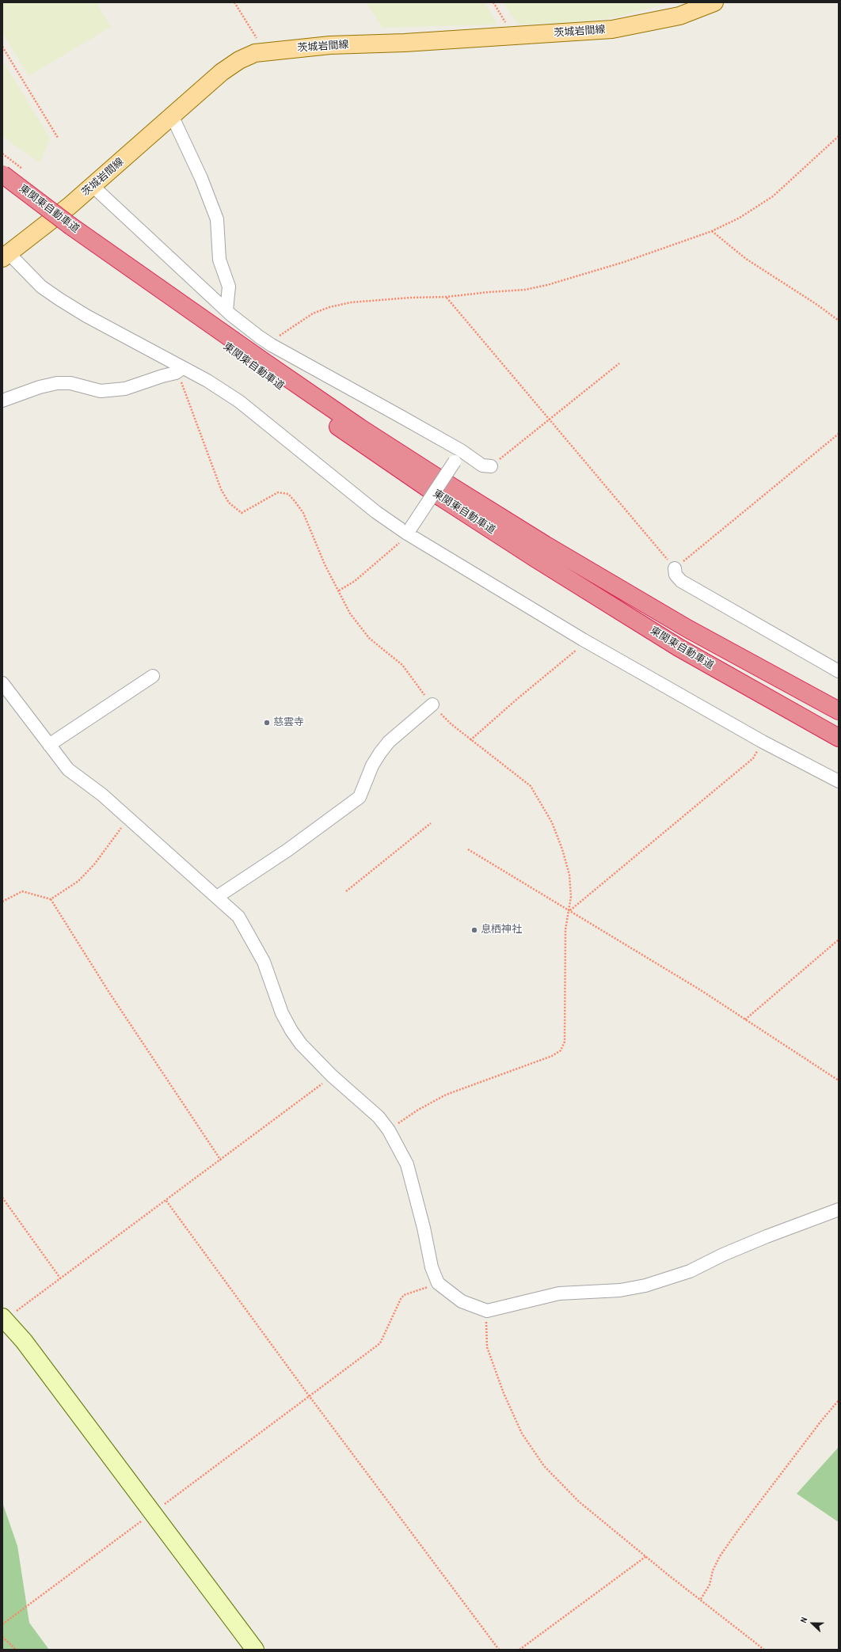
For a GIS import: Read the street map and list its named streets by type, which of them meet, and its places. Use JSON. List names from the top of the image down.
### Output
{
  "streets": {
    "highway": ["東関東自動車道"],
    "main road": ["茨城岩間線"]
  },
  "places": ["慈雲寺", "息栖神社"],
  "north": "left"
}
